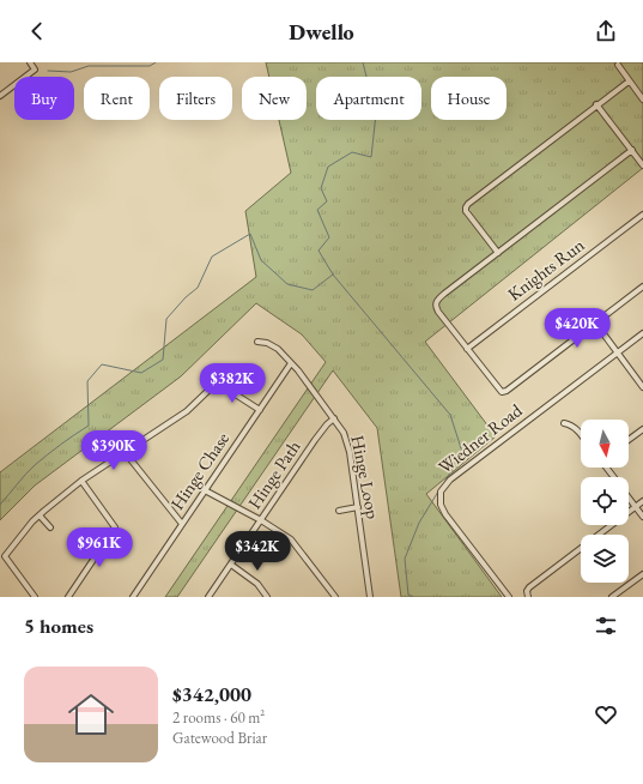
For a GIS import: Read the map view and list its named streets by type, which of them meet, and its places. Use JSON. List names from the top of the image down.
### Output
{
  "streets": {
    "street": [
      "Knights Run",
      "Wiedner Road",
      "Hinge Chase",
      "Hinge Path",
      "Hinge Loop"
    ]
  },
  "crossings": [
    ["Hinge Chase", "Hinge Loop"],
    ["Hinge Path", "Hinge Loop"]
  ],
  "north": "bottom",
  "page": {
    "header": "Dwello",
    "chip": [
      "Buy",
      "Rent",
      "Filters",
      "New",
      "Apartment",
      "House"
    ],
    "price": [
      "$420K",
      "$382K",
      "$390K",
      "$961K",
      "$342K"
    ],
    "heading": "5 homes",
    "list": [
      {
        "name": "$342,000",
        "note": "2 rooms · 60 m² · Gatewood Briar"
      }
    ]
  }
}
